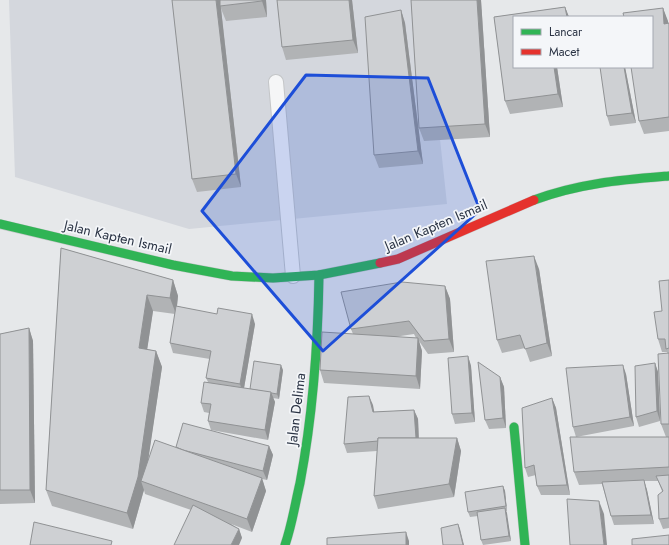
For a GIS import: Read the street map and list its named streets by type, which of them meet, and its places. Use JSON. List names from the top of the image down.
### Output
{
  "streets": {
    "street": ["Jalan Kapten Ismail", "Jalan Delima"]
  },
  "crossings": [
    ["Jalan Kapten Ismail", "Jalan Delima"]
  ],
  "legend": ["Lancar", "Macet"]
}
